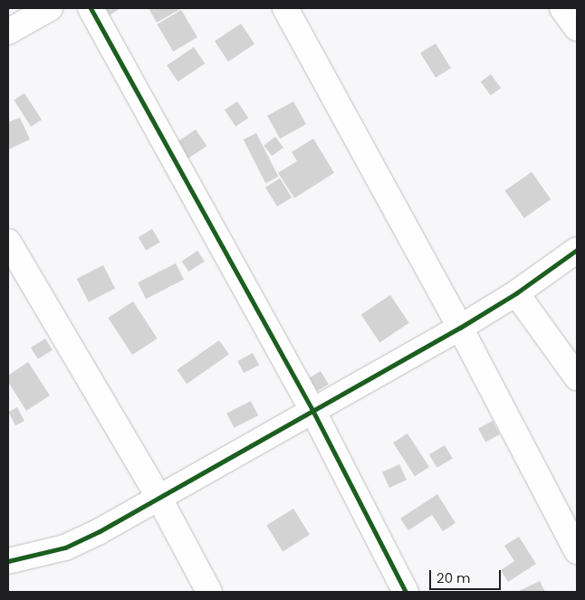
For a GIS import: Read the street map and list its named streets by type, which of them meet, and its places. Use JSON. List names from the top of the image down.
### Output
{
  "scale_bar": "20 m"
}
